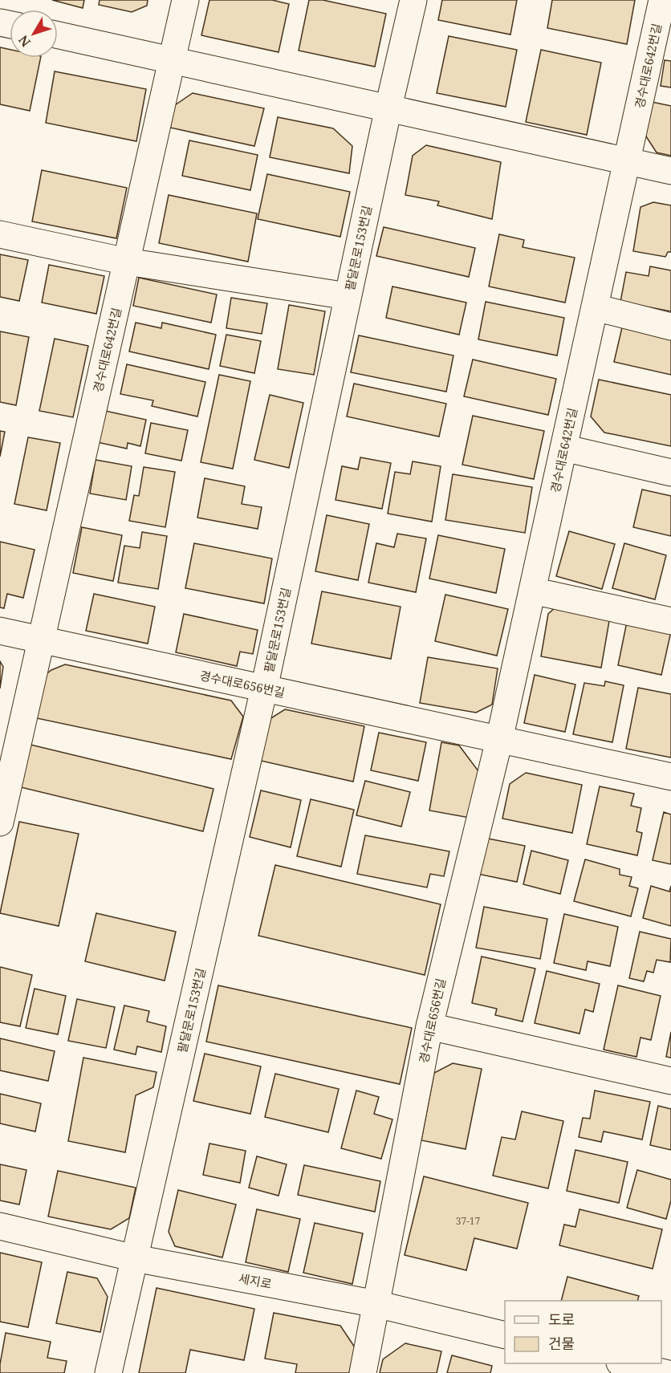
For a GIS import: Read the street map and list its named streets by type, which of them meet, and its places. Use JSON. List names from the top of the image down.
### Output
{
  "streets": {
    "street": [
      "경수대로642번길",
      "팔달문로153번길",
      "경수대로656번길",
      "세지로"
    ]
  },
  "crossings": [
    ["경수대로642번길", "경수대로656번길"],
    ["팔달문로153번길", "경수대로656번길"],
    ["팔달문로153번길", "세지로"],
    ["경수대로656번길", "세지로"]
  ],
  "house_numbers": ["37-17"],
  "legend": ["도로", "건물"],
  "north": "bottom left"
}
